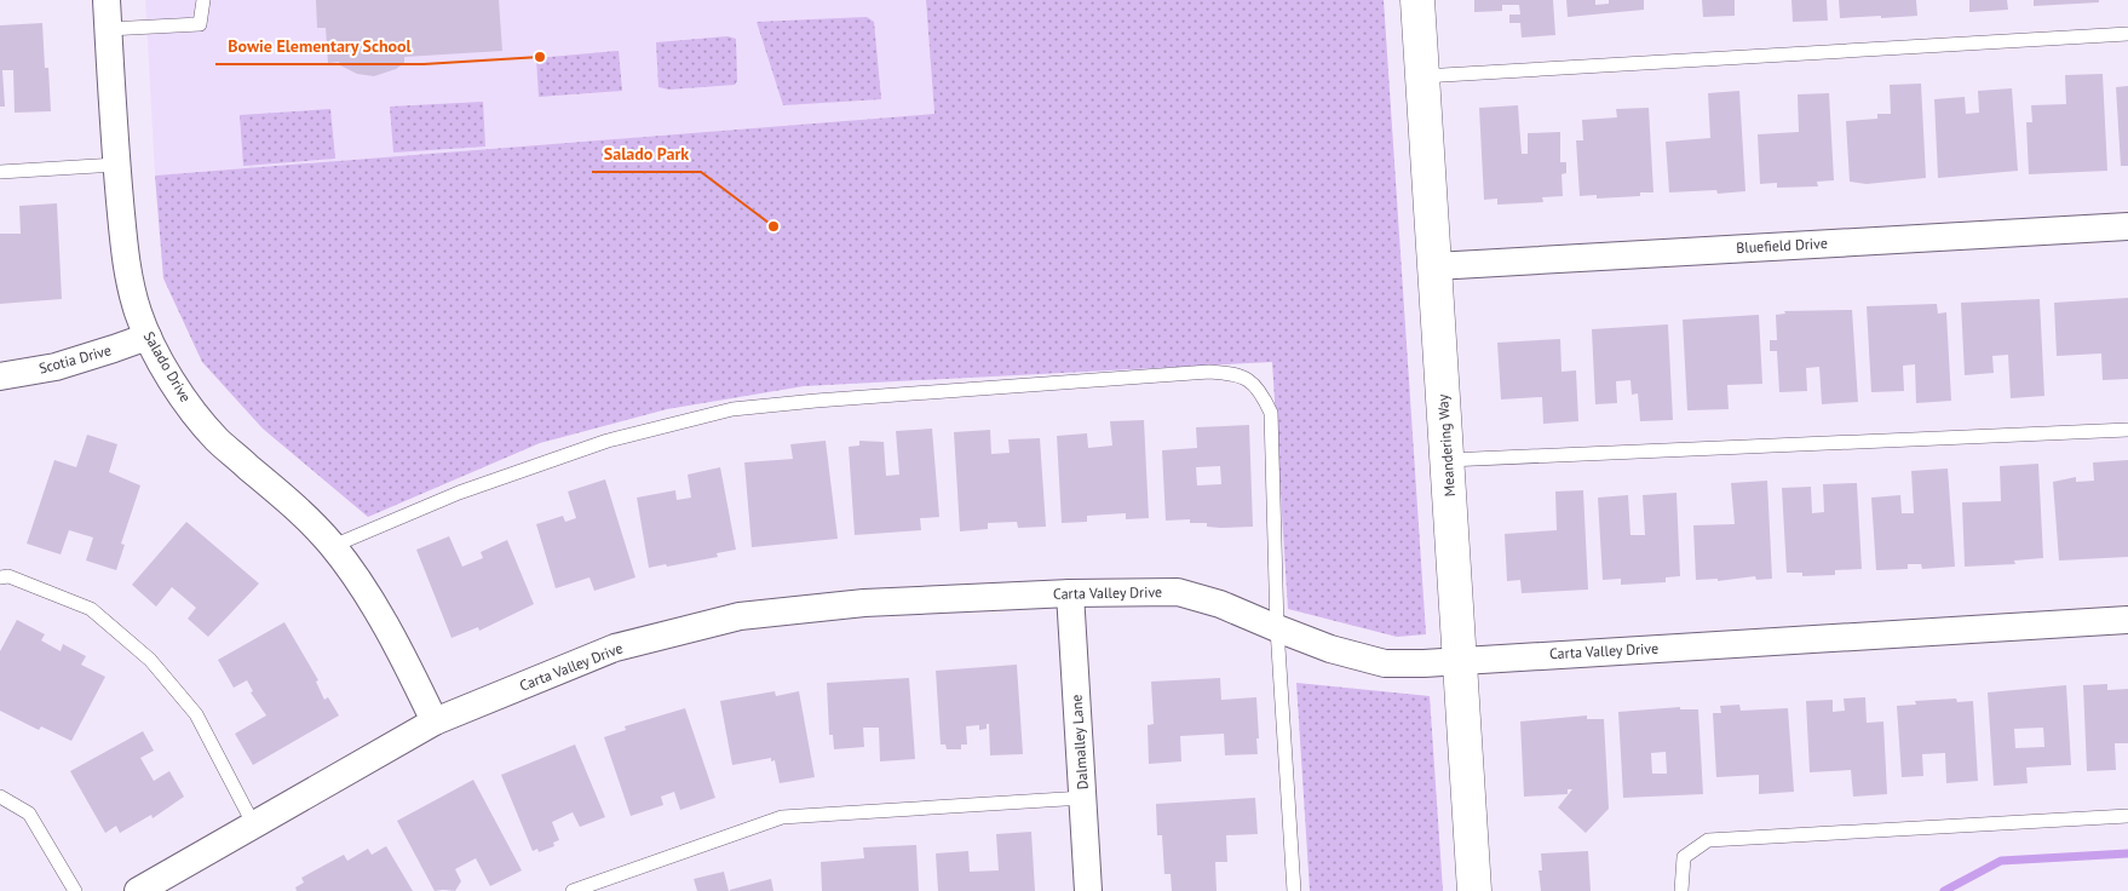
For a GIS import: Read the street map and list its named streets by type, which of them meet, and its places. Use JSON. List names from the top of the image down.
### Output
{
  "streets": {
    "street": [
      "Bluefield Drive",
      "Scotia Drive",
      "Salado Drive",
      "Meandering Way",
      "Carta Valley Drive",
      "Dalmalley Lane"
    ]
  },
  "crossings": [
    ["Bluefield Drive", "Meandering Way"],
    ["Scotia Drive", "Salado Drive"],
    ["Salado Drive", "Carta Valley Drive"],
    ["Meandering Way", "Carta Valley Drive"],
    ["Carta Valley Drive", "Dalmalley Lane"]
  ],
  "places": ["Bowie Elementary School", "Salado Park"]
}
